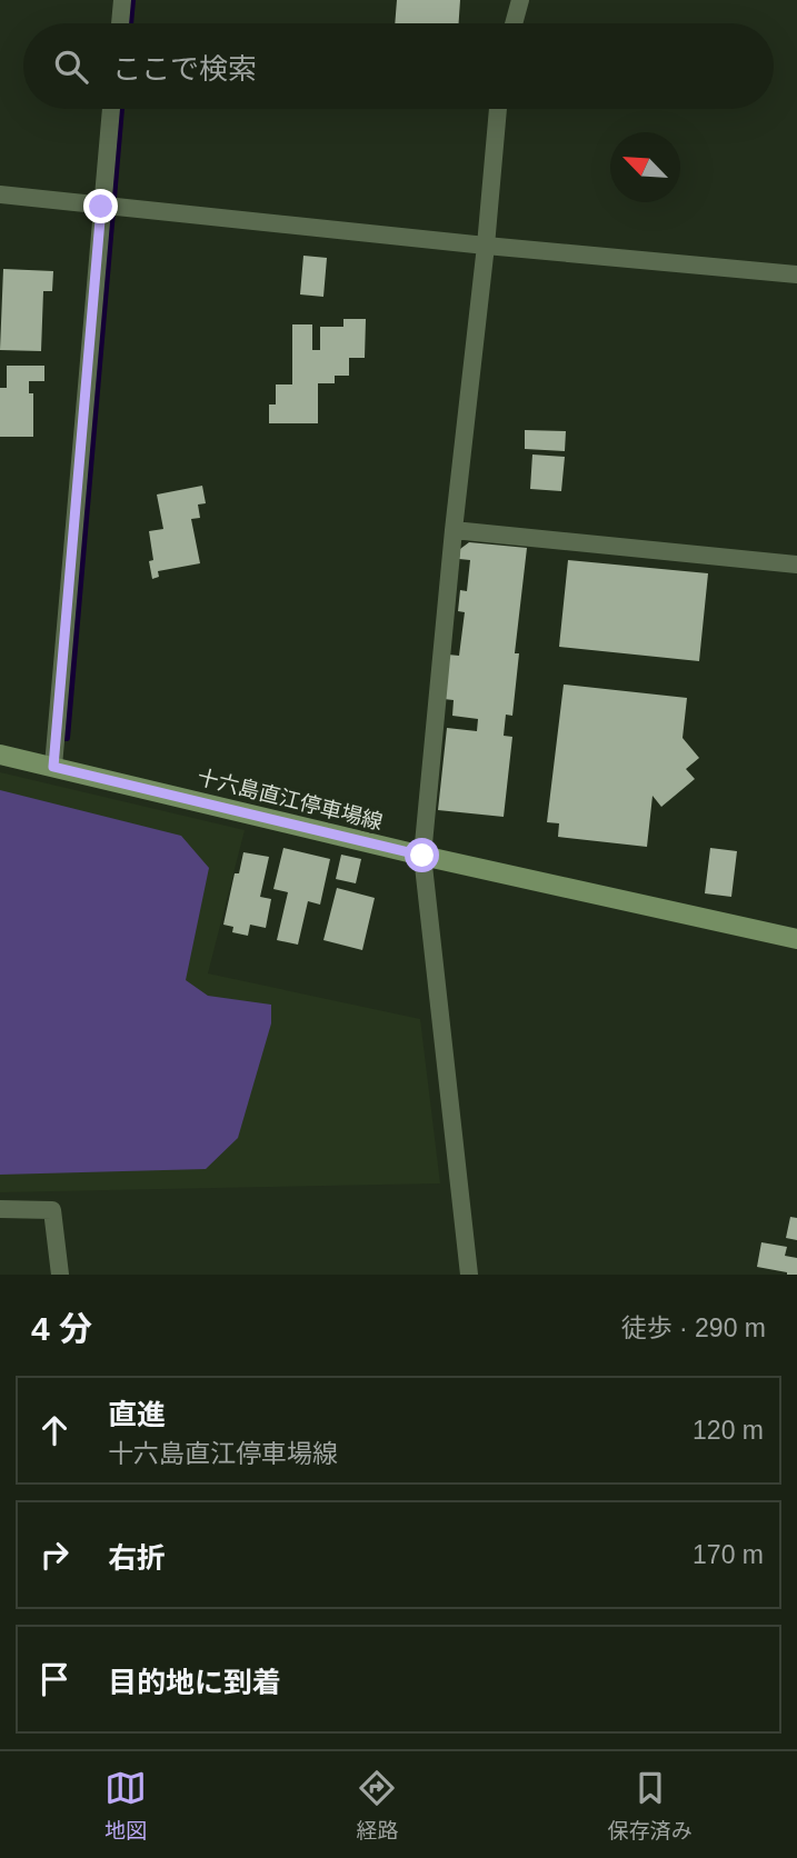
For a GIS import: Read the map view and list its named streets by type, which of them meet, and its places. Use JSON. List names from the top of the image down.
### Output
{
  "streets": {
    "main road": ["十六島直江停車場線"]
  },
  "north": "top left",
  "page": {
    "search": "ここで検索",
    "heading": ["4 分", "徒歩 · 290 m"],
    "list": [
      ["直進", "十六島直江停車場線", "120 m"],
      ["右折", "170 m"],
      "目的地に到着"
    ],
    "nav": ["地図", "経路", "保存済み"]
  }
}
